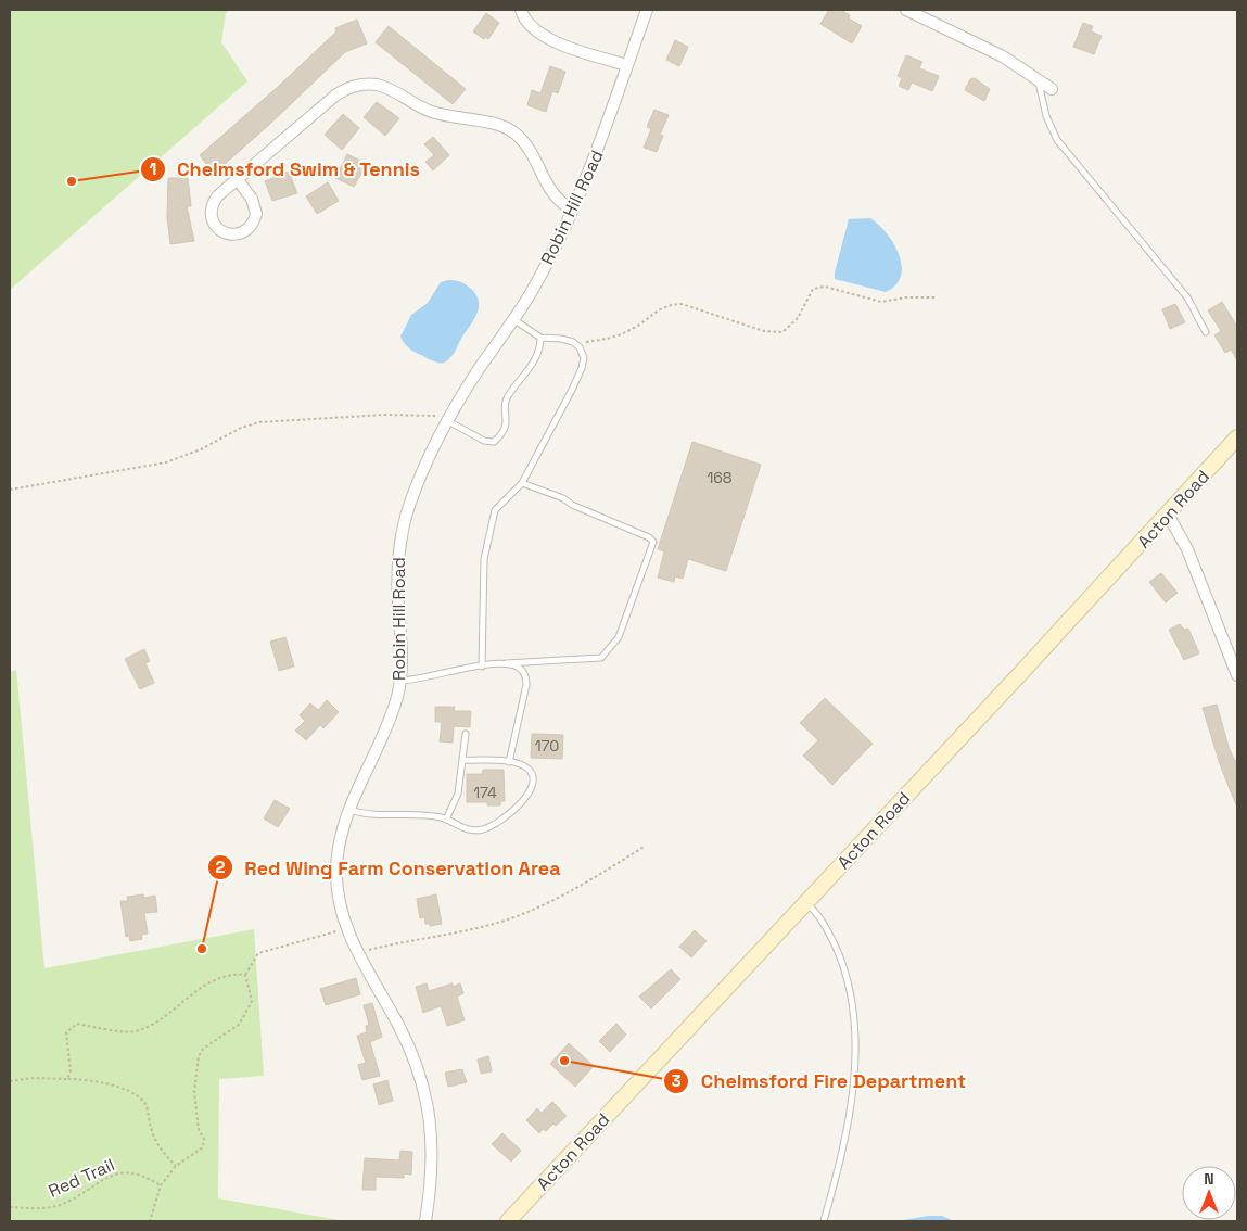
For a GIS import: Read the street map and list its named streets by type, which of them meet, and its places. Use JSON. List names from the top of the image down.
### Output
{
  "streets": {
    "main road": ["Acton Road"],
    "street": ["Robin Hill Road"],
    "path": ["Red Trail"]
  },
  "places": ["Chelmsford Swim & Tennis", "Red Wing Farm Conservation Area", "Chelmsford Fire Department"],
  "house_numbers": ["168", "170", "174"],
  "north": "top"
}
